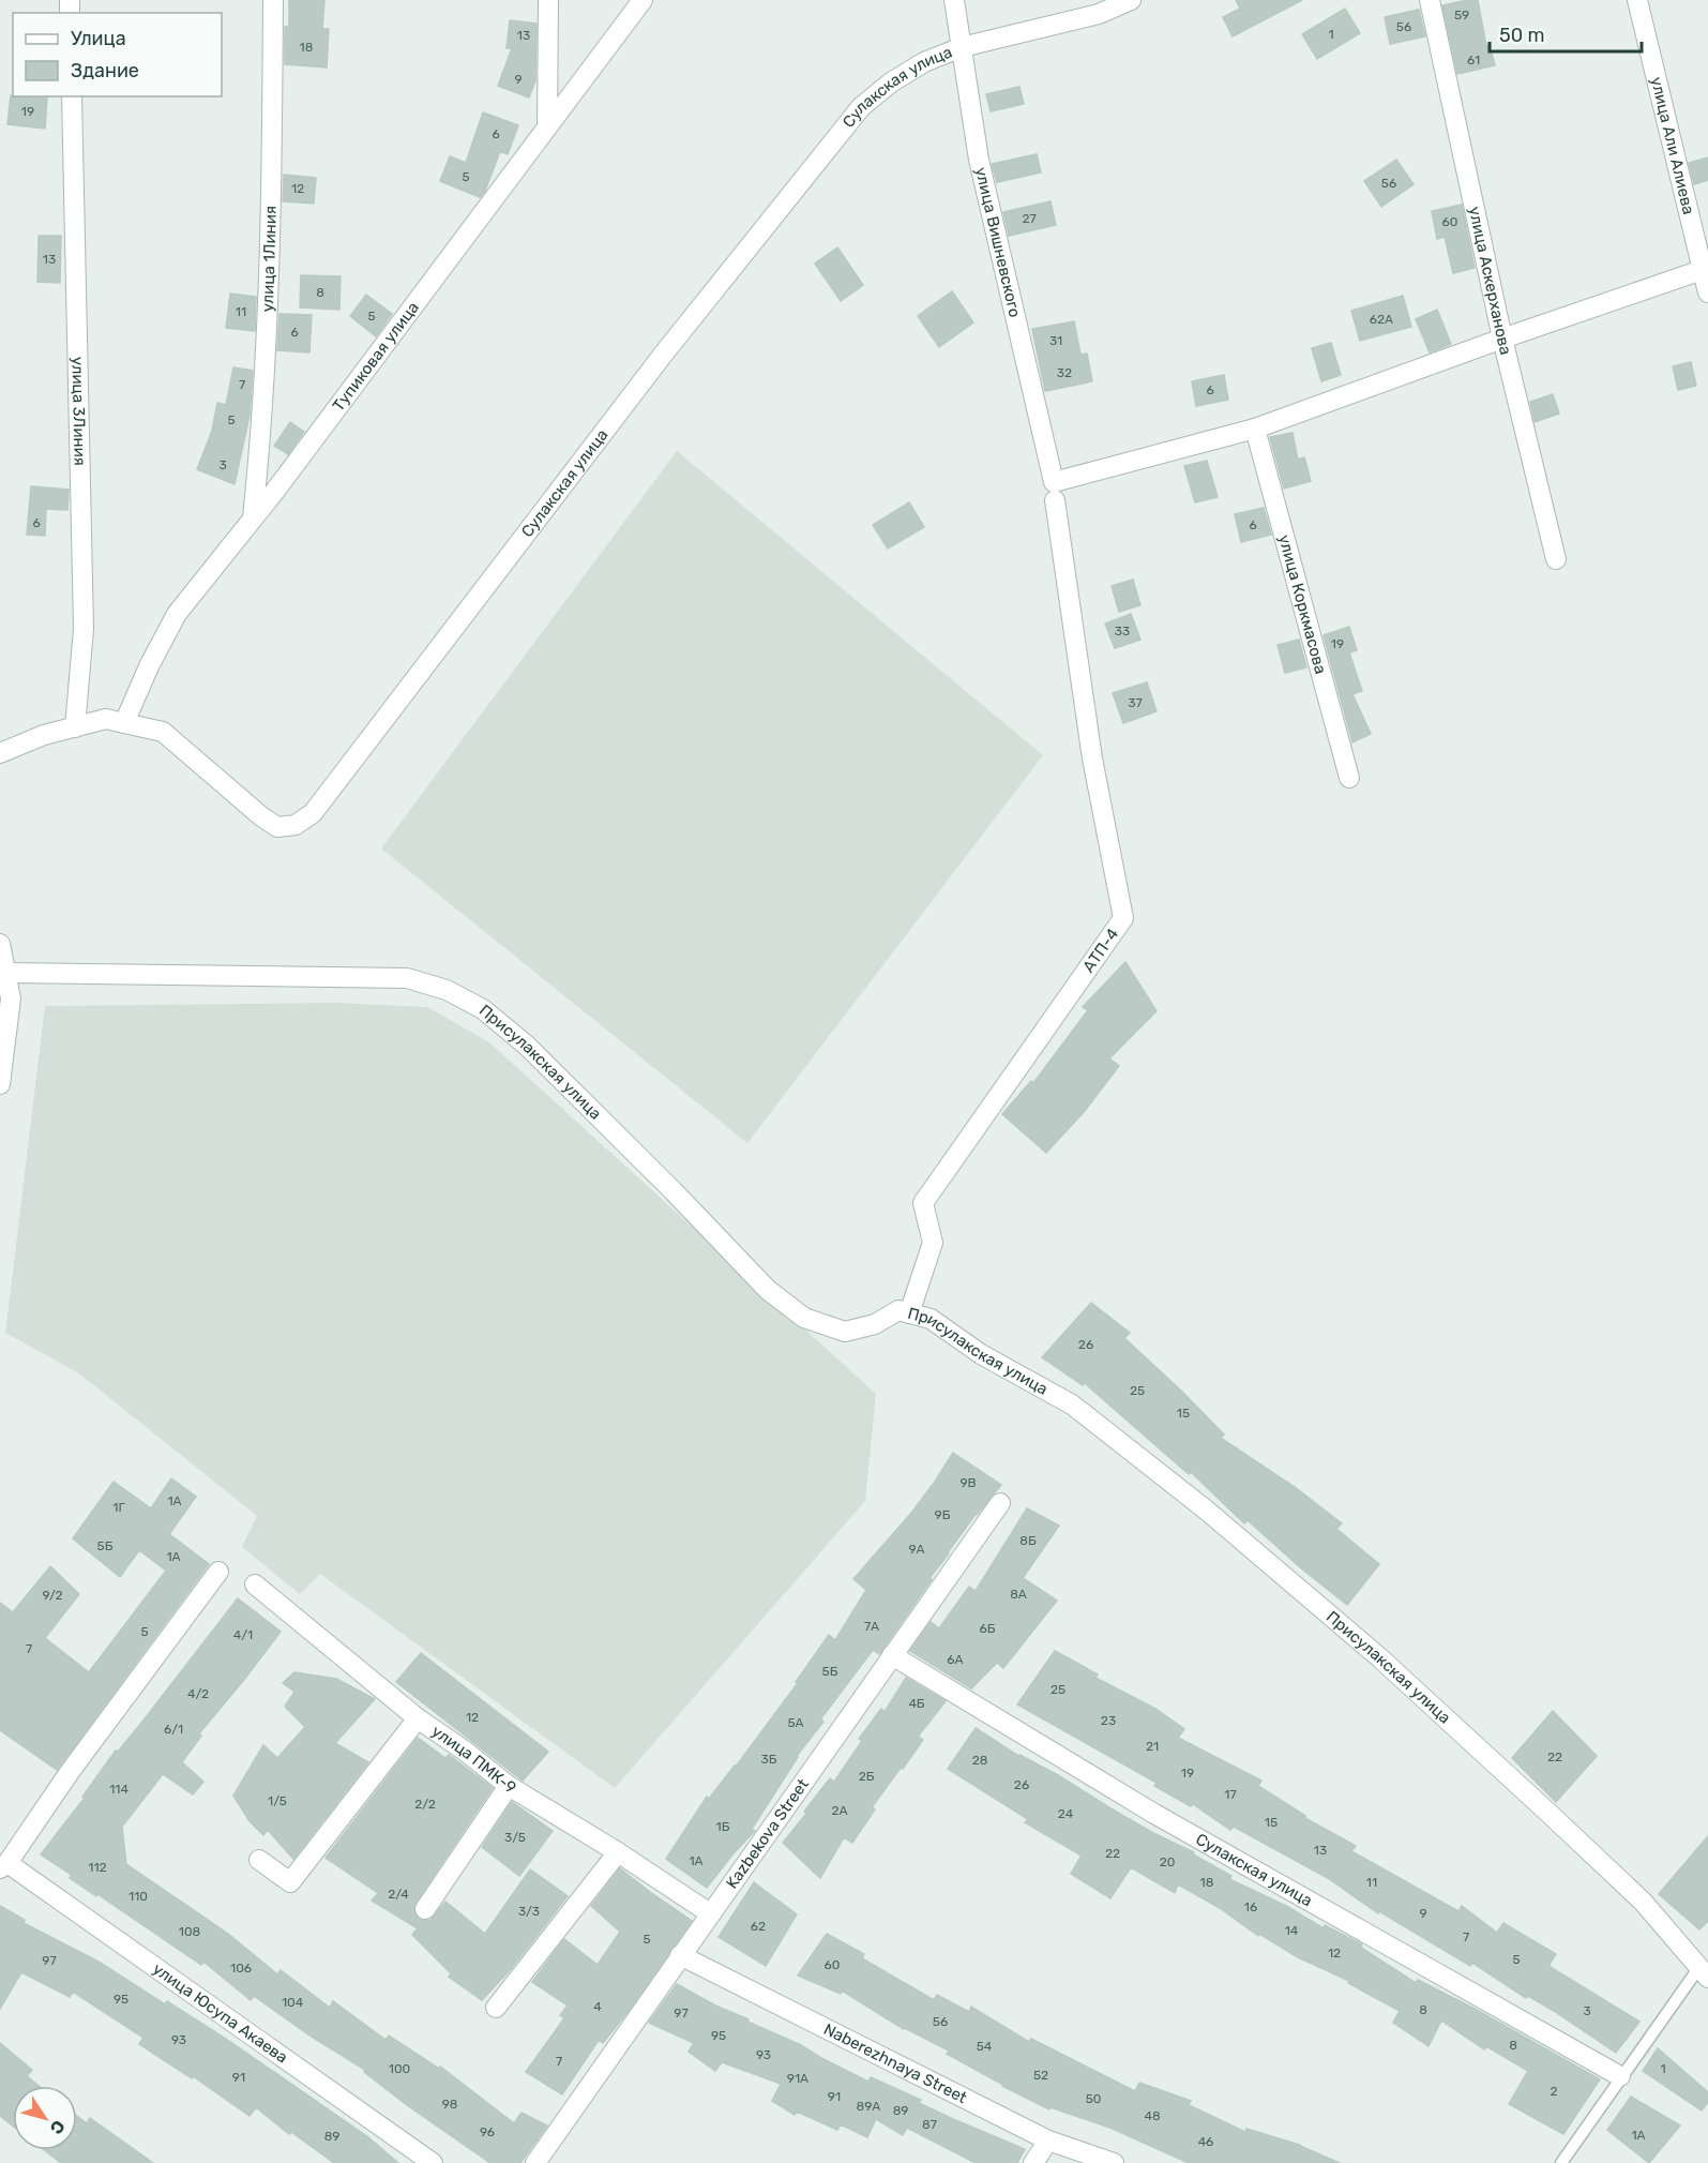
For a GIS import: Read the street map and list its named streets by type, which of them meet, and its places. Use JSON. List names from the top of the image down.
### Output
{
  "streets": {
    "street": [
      "Сулакская улица",
      "улица Али Алиева",
      "улица Вишневского",
      "улица 1Линия",
      "улица Аскерханова",
      "Тупиковая улица",
      "улица 3Линия",
      "улица Коркмасова",
      "АТП-4",
      "Присулакская улица",
      "улица ПМК-9",
      "Kazbekova Street",
      "улица Юсупа Акаева",
      "Naberezhnaya Street"
    ]
  },
  "crossings": [
    ["Сулакская улица", "улица Вишневского"],
    ["Сулакская улица", "Тупиковая улица"],
    ["Сулакская улица", "улица 3Линия"],
    ["Сулакская улица", "Kazbekova Street"],
    ["улица Вишневского", "АТП-4"],
    ["улица 1Линия", "Тупиковая улица"],
    ["АТП-4", "Присулакская улица"],
    ["улица ПМК-9", "Kazbekova Street"],
    ["Kazbekova Street", "Naberezhnaya Street"]
  ],
  "house_numbers": [
    "59",
    "56",
    "1",
    "13",
    "18",
    "61",
    "9",
    "19",
    "6",
    "5",
    "56",
    "12",
    "27",
    "60",
    "13",
    "8",
    "11",
    "5",
    "62А",
    "6",
    "31",
    "32",
    "7",
    "6",
    "5",
    "3",
    "6",
    "6",
    "33",
    "19",
    "37",
    "26",
    "25",
    "15",
    "9В",
    "1А",
    "1Г",
    "9Б",
    "8Б",
    "5Б",
    "9А",
    "1А",
    "8А",
    "9/2",
    "7А",
    "6Б",
    "5",
    "4/1",
    "7",
    "6А",
    "5Б",
    "25",
    "4/2",
    "4Б",
    "12",
    "23",
    "5А",
    "6/1",
    "21",
    "22",
    "3Б",
    "28",
    "19",
    "2Б",
    "26",
    "114",
    "17",
    "1/5",
    "2/2",
    "2А",
    "24",
    "15",
    "1Б",
    "3/5",
    "13",
    "22",
    "1А",
    "20",
    "112",
    "18",
    "11",
    "2/4",
    "110",
    "16",
    "3/3",
    "9",
    "62",
    "14",
    "108",
    "7",
    "5",
    "12",
    "5",
    "97",
    "60",
    "106",
    "95",
    "104",
    "4",
    "8",
    "3",
    "97",
    "56",
    "95",
    "93",
    "8",
    "54",
    "93",
    "7",
    "100",
    "1",
    "52",
    "91",
    "91А",
    "2",
    "91",
    "50",
    "98",
    "89А",
    "89",
    "48",
    "87",
    "96",
    "1А",
    "89",
    "46"
  ],
  "legend": ["Улица", "Здание"],
  "scale_bar": "50 m",
  "north": "bottom right"
}
